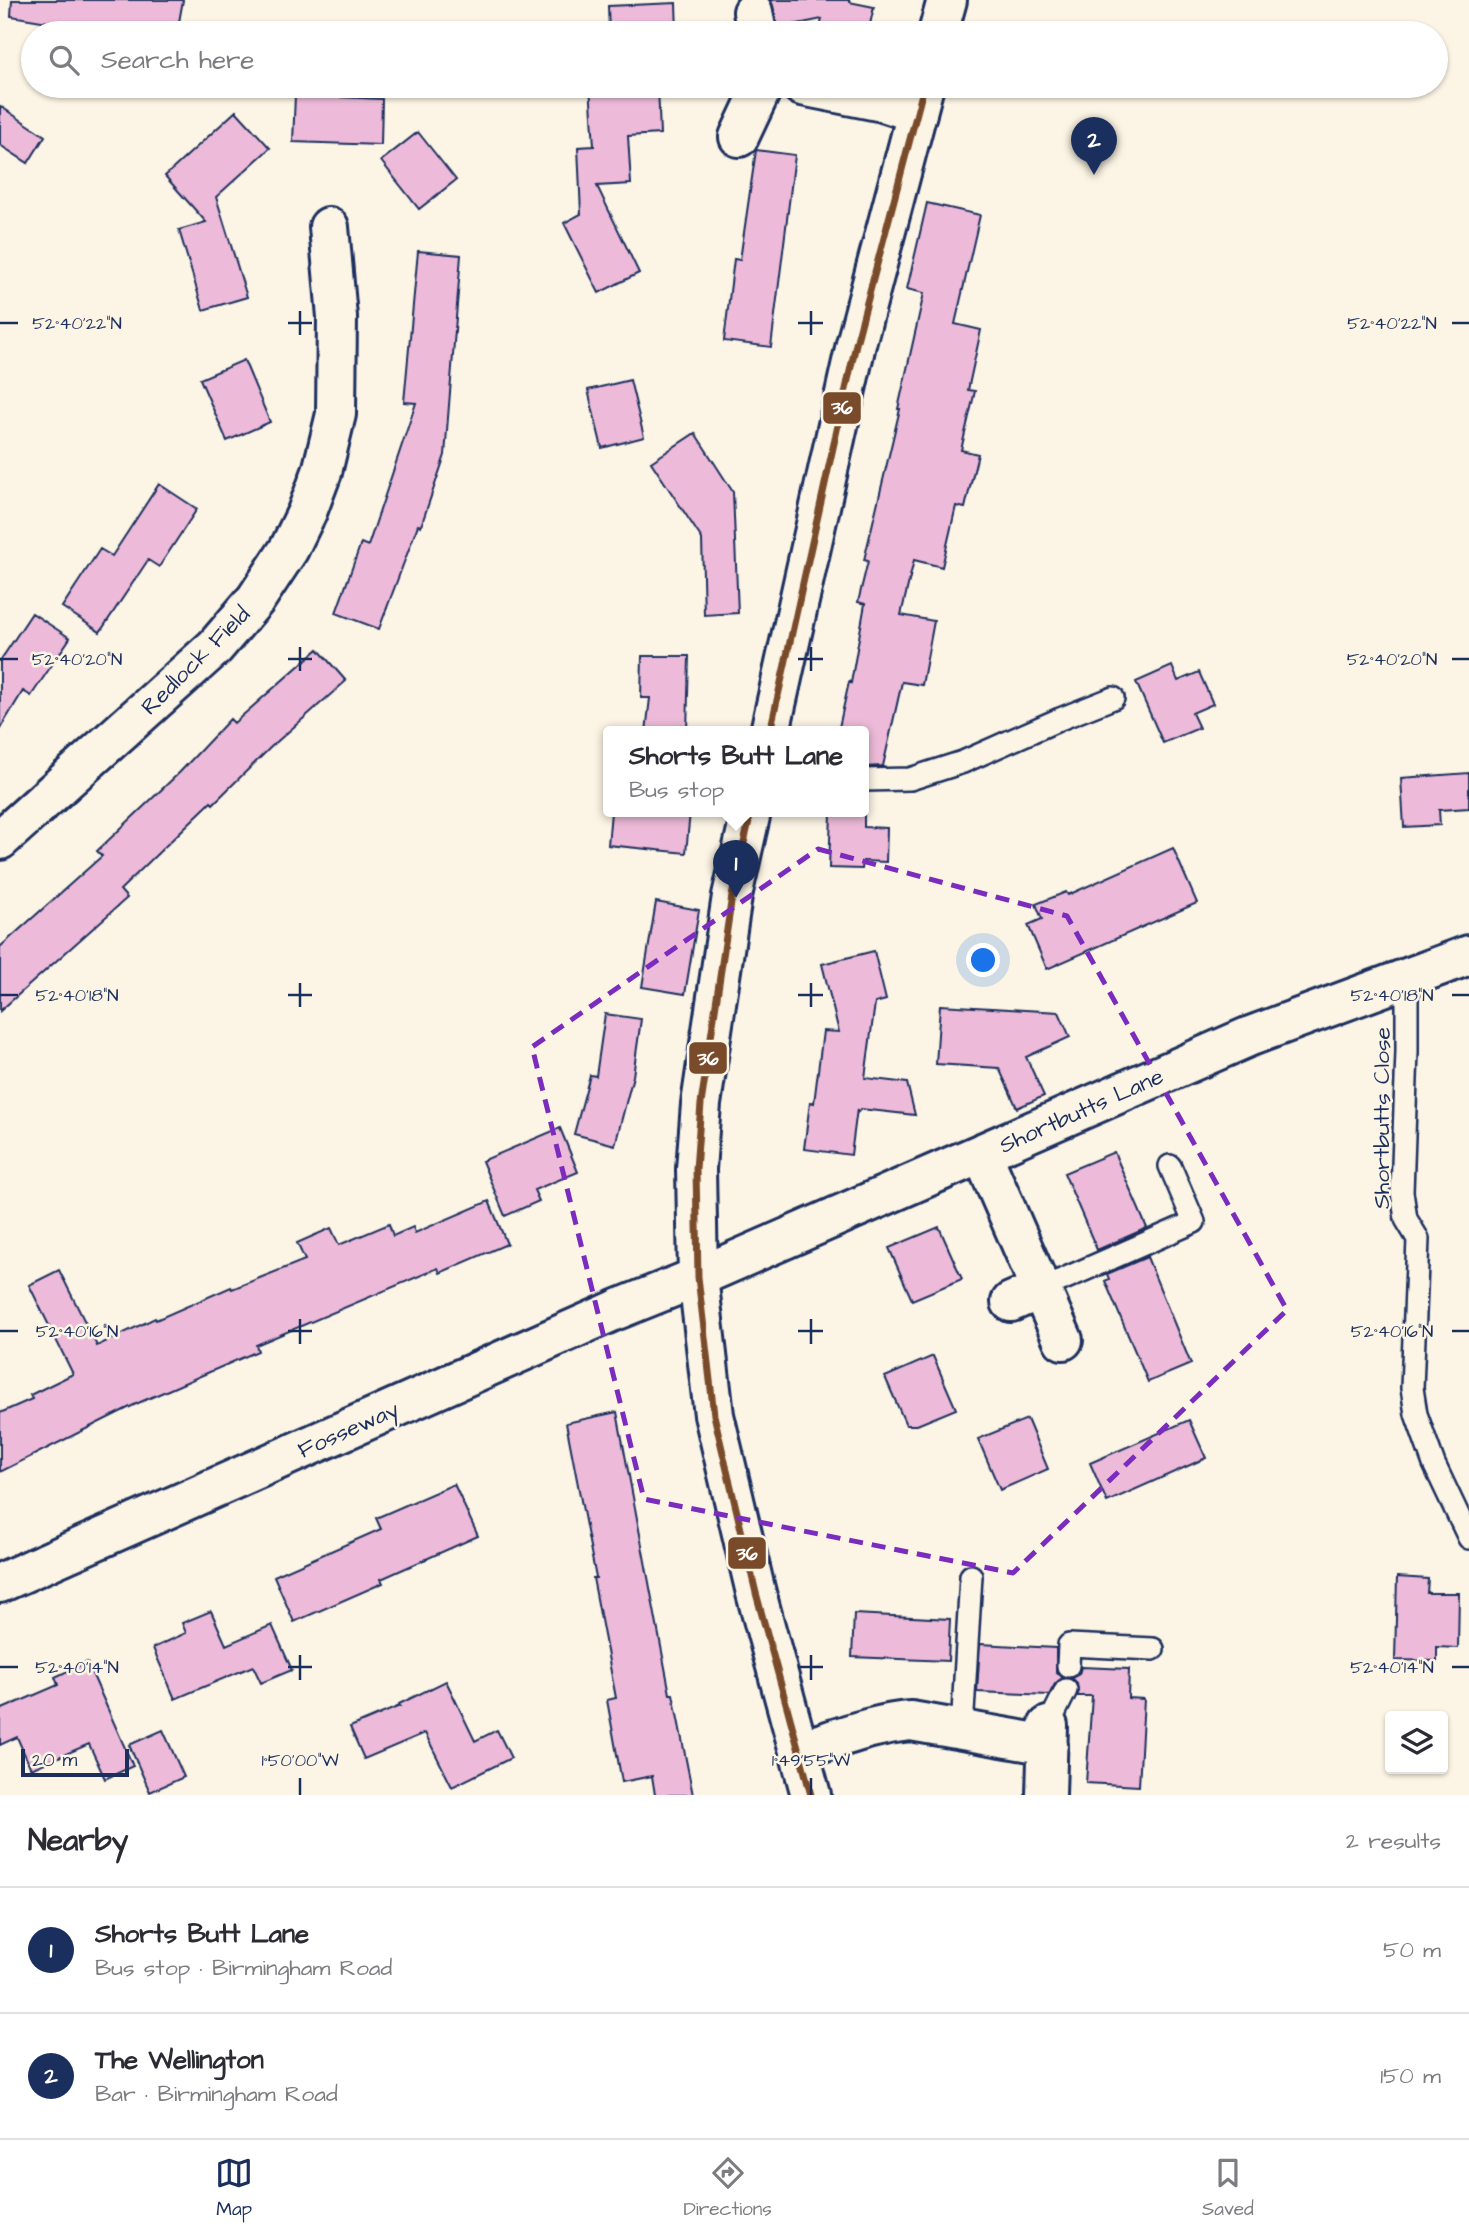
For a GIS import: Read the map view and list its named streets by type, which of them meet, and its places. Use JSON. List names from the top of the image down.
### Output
{
  "streets": {
    "street": ["Redlock Field", "Shortbutts Lane", "Fosseway"],
    "lane": ["Shortbutts Close"]
  },
  "crossings": [
    ["Shortbutts Lane", "Shortbutts Close"],
    ["Shortbutts Lane", "Fosseway"]
  ],
  "lines": ["transit line 36"],
  "scale_bar": "20 m",
  "page": {
    "search": "Search here",
    "pins": ["2", "1"],
    "popup": ["Shorts Butt Lane", "Bus stop"],
    "scale": "20 m",
    "heading": ["Nearby", "2 results"],
    "list": [
      {
        "mark": "1",
        "name": "Shorts Butt Lane",
        "note": "Bus stop · Birmingham Road",
        "value": "50 m"
      },
      {
        "mark": "2",
        "name": "The Wellington",
        "note": "Bar · Birmingham Road",
        "value": "150 m"
      }
    ],
    "nav": ["Map", "Directions", "Saved"]
  },
  "coordinates": [
    "52°40'22\"N",
    "52°40'20\"N",
    "52°40'18\"N",
    "52°40'16\"N",
    "52°40'14\"N",
    "1°50'00\"W",
    "1°49'55\"W"
  ]
}
